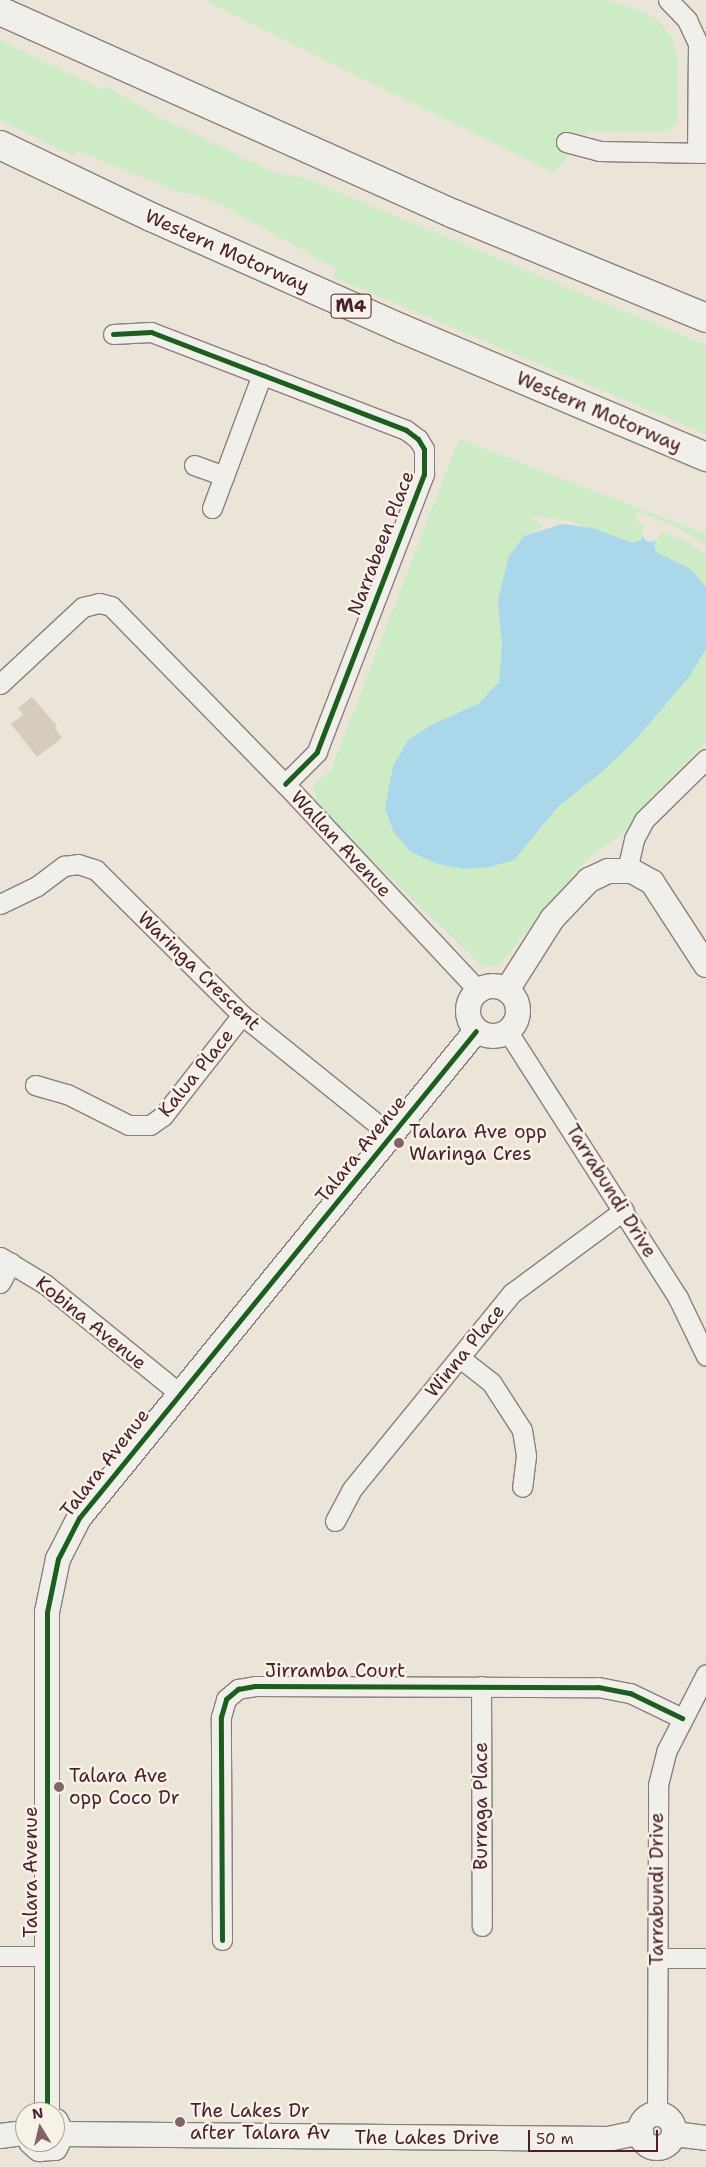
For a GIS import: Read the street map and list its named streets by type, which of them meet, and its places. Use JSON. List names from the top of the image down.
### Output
{
  "streets": {
    "highway": ["Western Motorway", "M4"],
    "street": [
      "Narrabeen Place",
      "Wallan Avenue",
      "Waringa Crescent",
      "Kalua Place",
      "Talara Avenue",
      "Tarrabundi Drive",
      "Kobina Avenue",
      "Winna Place",
      "Jirramba Court",
      "Burraga Place",
      "The Lakes Drive"
    ]
  },
  "crossings": [
    ["Narrabeen Place", "Wallan Avenue"],
    ["Wallan Avenue", "Talara Avenue"],
    ["Wallan Avenue", "Tarrabundi Drive"],
    ["Waringa Crescent", "Kalua Place"],
    ["Waringa Crescent", "Talara Avenue"],
    ["Talara Avenue", "Tarrabundi Drive"],
    ["Talara Avenue", "Kobina Avenue"],
    ["Tarrabundi Drive", "Winna Place"],
    ["Tarrabundi Drive", "Jirramba Court"],
    ["Tarrabundi Drive", "The Lakes Drive"],
    ["Jirramba Court", "Burraga Place"]
  ],
  "places": ["Talara Ave opp Waringa Cres", "Talara Ave opp Coco Dr", "The Lakes Dr after Talara Av"],
  "scale_bar": "50 m",
  "north": "top"
}
